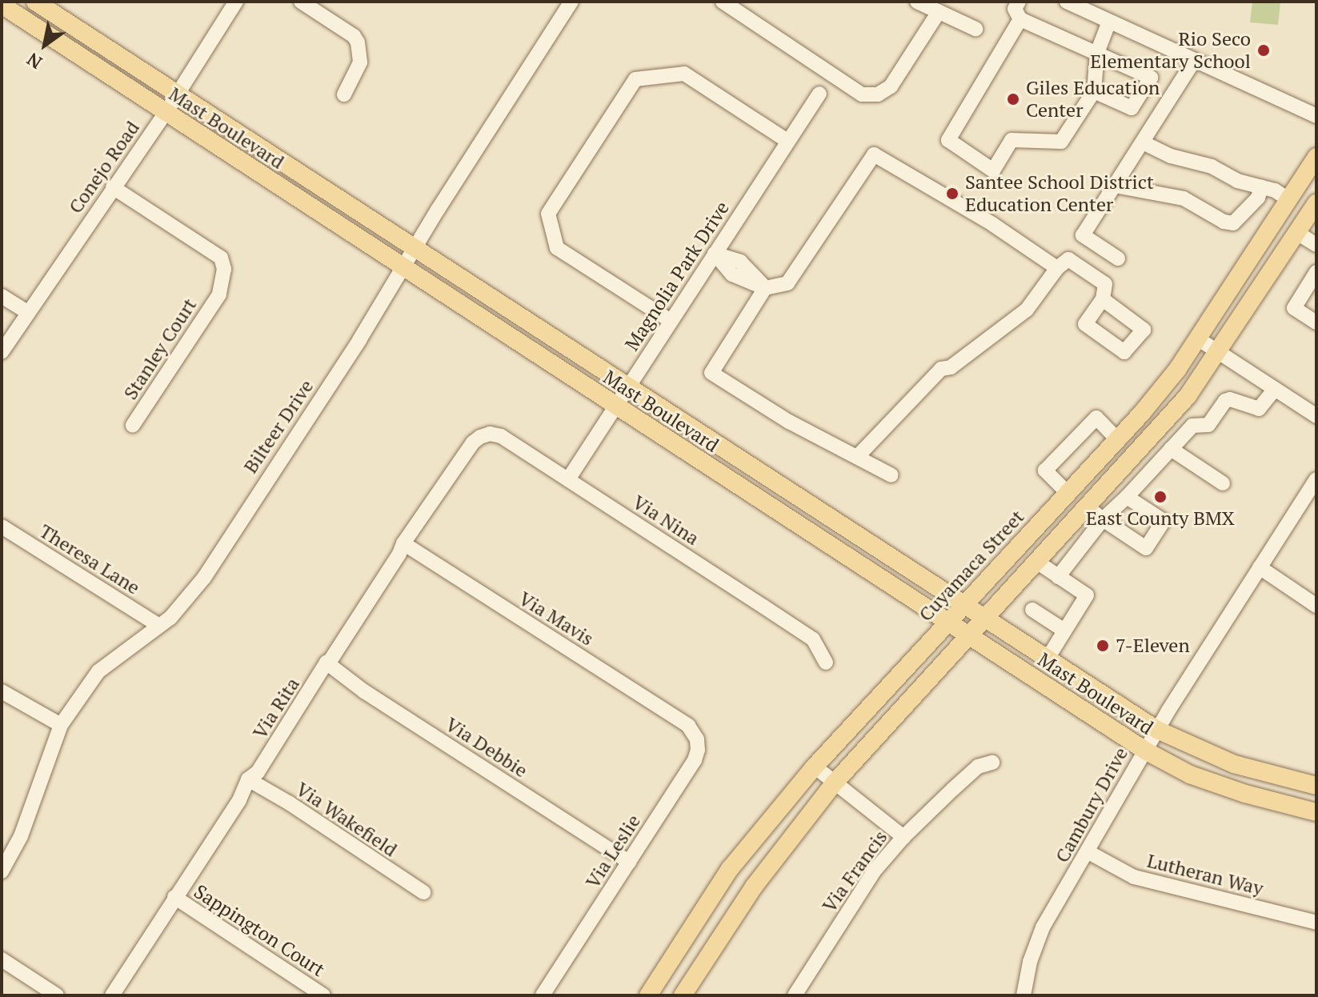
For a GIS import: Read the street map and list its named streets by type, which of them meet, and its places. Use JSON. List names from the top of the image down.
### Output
{
  "streets": {
    "main road": ["Mast Boulevard", "Cuyamaca Street"],
    "street": [
      "Conejo Road",
      "Magnolia Park Drive",
      "Stanley Court",
      "Bilteer Drive",
      "Via Nina",
      "Theresa Lane",
      "Via Mavis",
      "Via Rita",
      "Via Debbie",
      "Cambury Drive",
      "Via Wakefield",
      "Via Leslie",
      "Via Francis",
      "Lutheran Way",
      "Sappington Court"
    ]
  },
  "crossings": [
    ["Mast Boulevard", "Conejo Road"],
    ["Mast Boulevard", "Magnolia Park Drive"],
    ["Mast Boulevard", "Bilteer Drive"],
    ["Mast Boulevard", "Cuyamaca Street"],
    ["Mast Boulevard", "Cambury Drive"],
    ["Conejo Road", "Stanley Court"],
    ["Magnolia Park Drive", "Via Nina"],
    ["Bilteer Drive", "Theresa Lane"],
    ["Via Nina", "Via Rita"],
    ["Via Mavis", "Via Rita"],
    ["Via Mavis", "Via Leslie"],
    ["Via Rita", "Via Debbie"],
    ["Via Rita", "Via Wakefield"],
    ["Via Rita", "Sappington Court"],
    ["Via Debbie", "Via Leslie"],
    ["Cambury Drive", "Lutheran Way"]
  ],
  "places": [
    "Rio Seco Elementary School",
    "Giles Education Center",
    "Santee School District Education Center",
    "East County BMX",
    "7-Eleven"
  ],
  "north": "bottom left"
}
